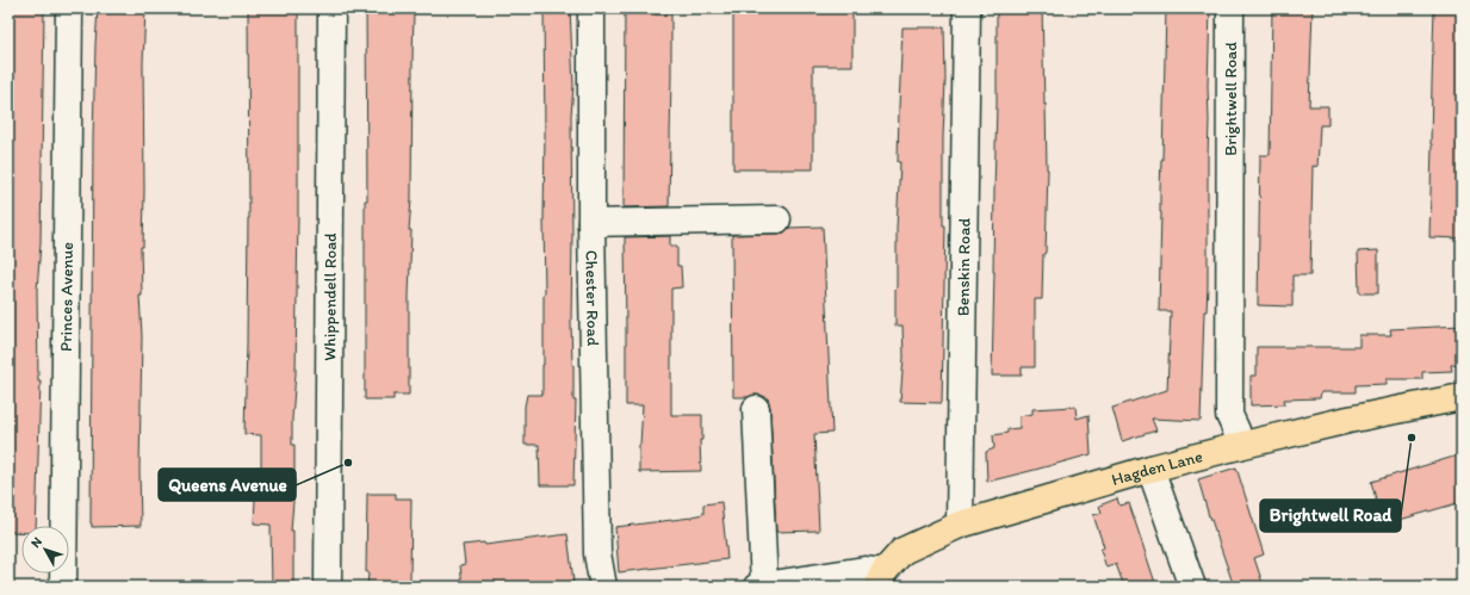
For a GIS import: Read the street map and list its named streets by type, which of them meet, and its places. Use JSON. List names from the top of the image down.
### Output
{
  "streets": {
    "main road": ["Hagden Lane"],
    "street": [
      "Brightwell Road",
      "Benskin Road",
      "Princes Avenue",
      "Whippendell Road",
      "Chester Road"
    ]
  },
  "crossings": [
    ["Brightwell Road", "Hagden Lane"],
    ["Benskin Road", "Hagden Lane"]
  ],
  "places": ["Brightwell Road", "Queens Avenue"],
  "north": "top left"
}
